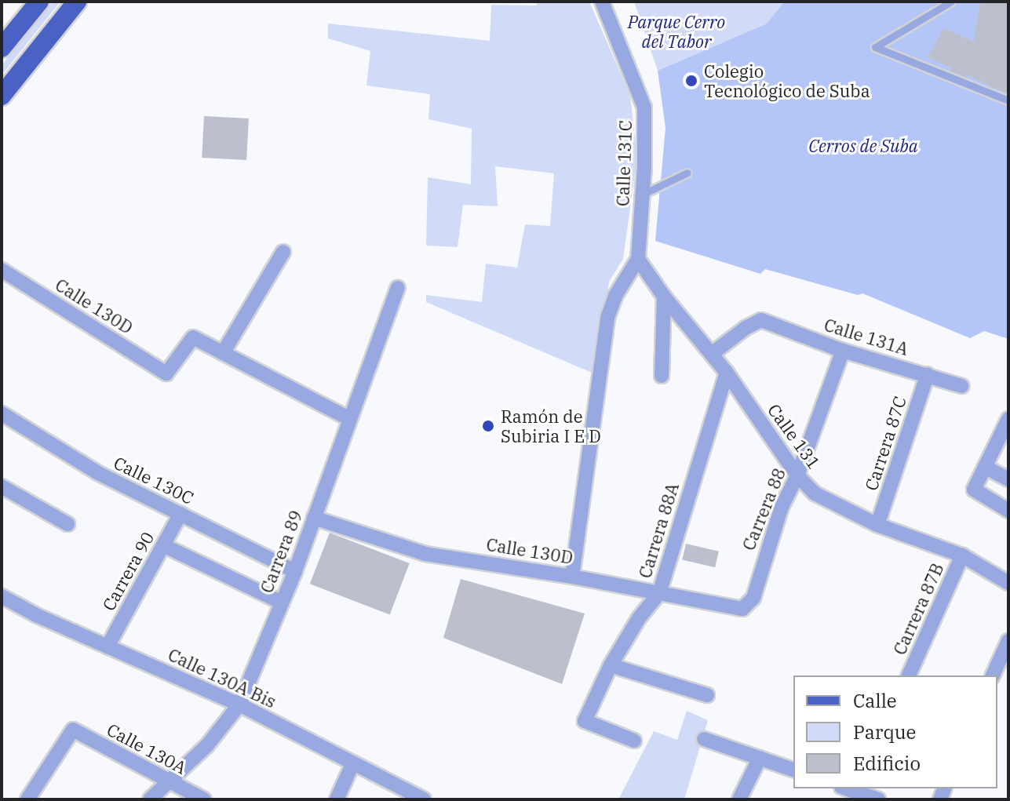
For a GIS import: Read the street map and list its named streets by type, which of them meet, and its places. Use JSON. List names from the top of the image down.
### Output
{
  "streets": {
    "street": [
      "Calle 131C",
      "Calle 130D",
      "Calle 131A",
      "Calle 131",
      "Carrera 87C",
      "Calle 130C",
      "Carrera 88",
      "Carrera 88A",
      "Carrera 89",
      "Carrera 90",
      "Carrera 87B",
      "Calle 130A Bis",
      "Calle 130A"
    ]
  },
  "crossings": [
    ["Calle 131C", "Calle 131"],
    ["Calle 130D", "Carrera 88"],
    ["Calle 130D", "Carrera 88A"],
    ["Calle 130D", "Carrera 89"],
    ["Calle 131A", "Calle 131"],
    ["Calle 131A", "Carrera 87C"],
    ["Calle 131A", "Carrera 88"],
    ["Calle 131", "Carrera 87C"],
    ["Calle 131", "Carrera 88"],
    ["Calle 131", "Carrera 88A"],
    ["Calle 131", "Carrera 87B"],
    ["Calle 130C", "Carrera 89"],
    ["Calle 130C", "Carrera 90"],
    ["Carrera 89", "Calle 130A Bis"],
    ["Carrera 89", "Calle 130A"],
    ["Carrera 90", "Calle 130A Bis"]
  ],
  "parks": ["Parque Cerro del Tabor", "Cerros de Suba"],
  "places": ["Colegio Tecnológico de Suba", "Ramón de Subiria I E D"],
  "legend": ["Calle", "Parque", "Edificio"]
}
